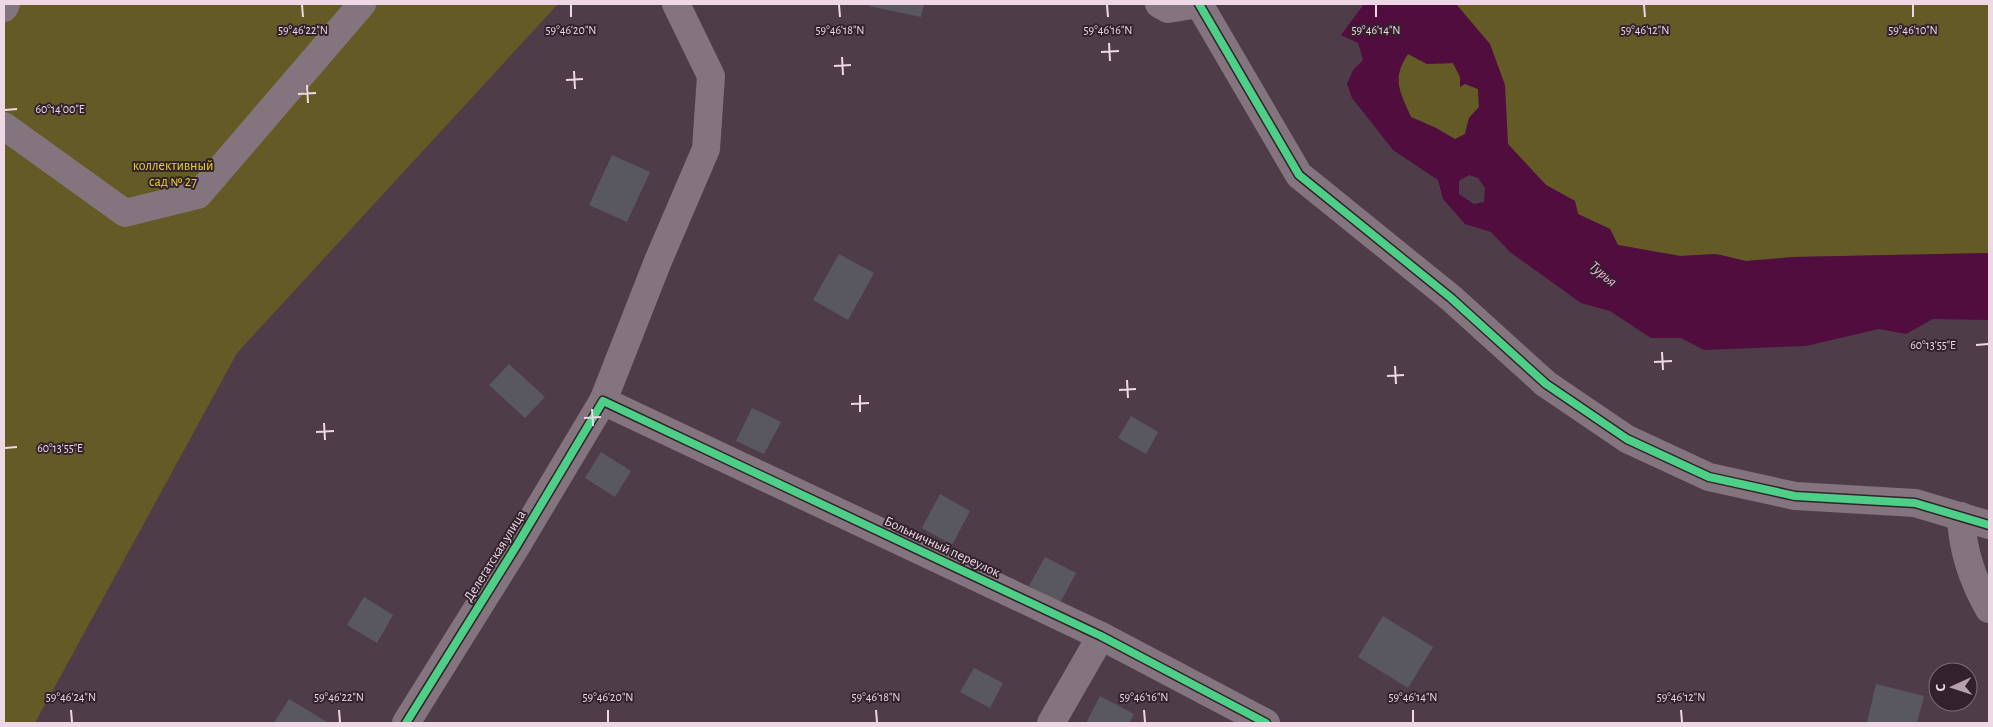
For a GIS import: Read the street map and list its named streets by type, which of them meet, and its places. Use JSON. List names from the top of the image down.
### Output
{
  "streets": {
    "street": ["Больничный переулок", "Делегатская улица"]
  },
  "crossings": [
    ["Больничный переулок", "Делегатская улица"]
  ],
  "water": ["Турья"],
  "parks": ["коллективный сад № 27"],
  "north": "left",
  "coordinates": [
    "59°46'22\"N",
    "59°46'20\"N",
    "59°46'18\"N",
    "59°46'16\"N",
    "59°46'14\"N",
    "59°46'12\"N",
    "59°46'10\"N",
    "60°14'00\"E",
    "60°13'55\"E",
    "59°46'24\"N"
  ]
}
